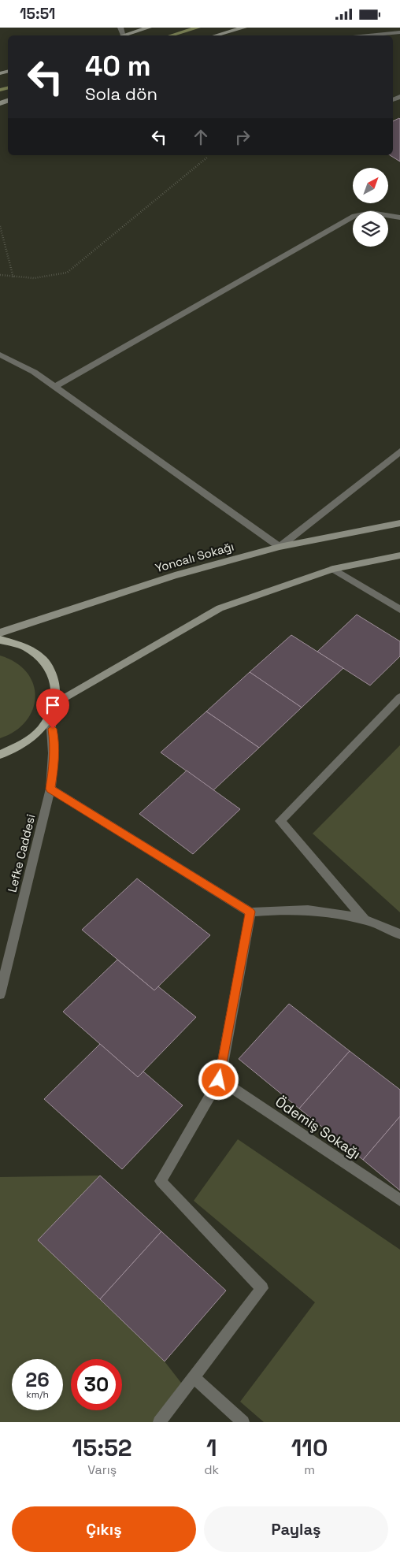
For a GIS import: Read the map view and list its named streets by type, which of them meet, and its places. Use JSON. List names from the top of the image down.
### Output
{
  "streets": {
    "street": ["Yoncalı Sokağı", "Lefke Caddesi", "Ödemiş Sokağı"]
  },
  "north": "top right",
  "page": {
    "status": "15:51",
    "turn": ["40 m", "Sola dön"],
    "speed": "26 km/h",
    "limit": "30",
    "eta": [
      "15:52",
      "Varış",
      "1",
      "dk",
      "110",
      "m"
    ],
    "buttons": ["Çıkış", "Paylaş"]
  }
}
